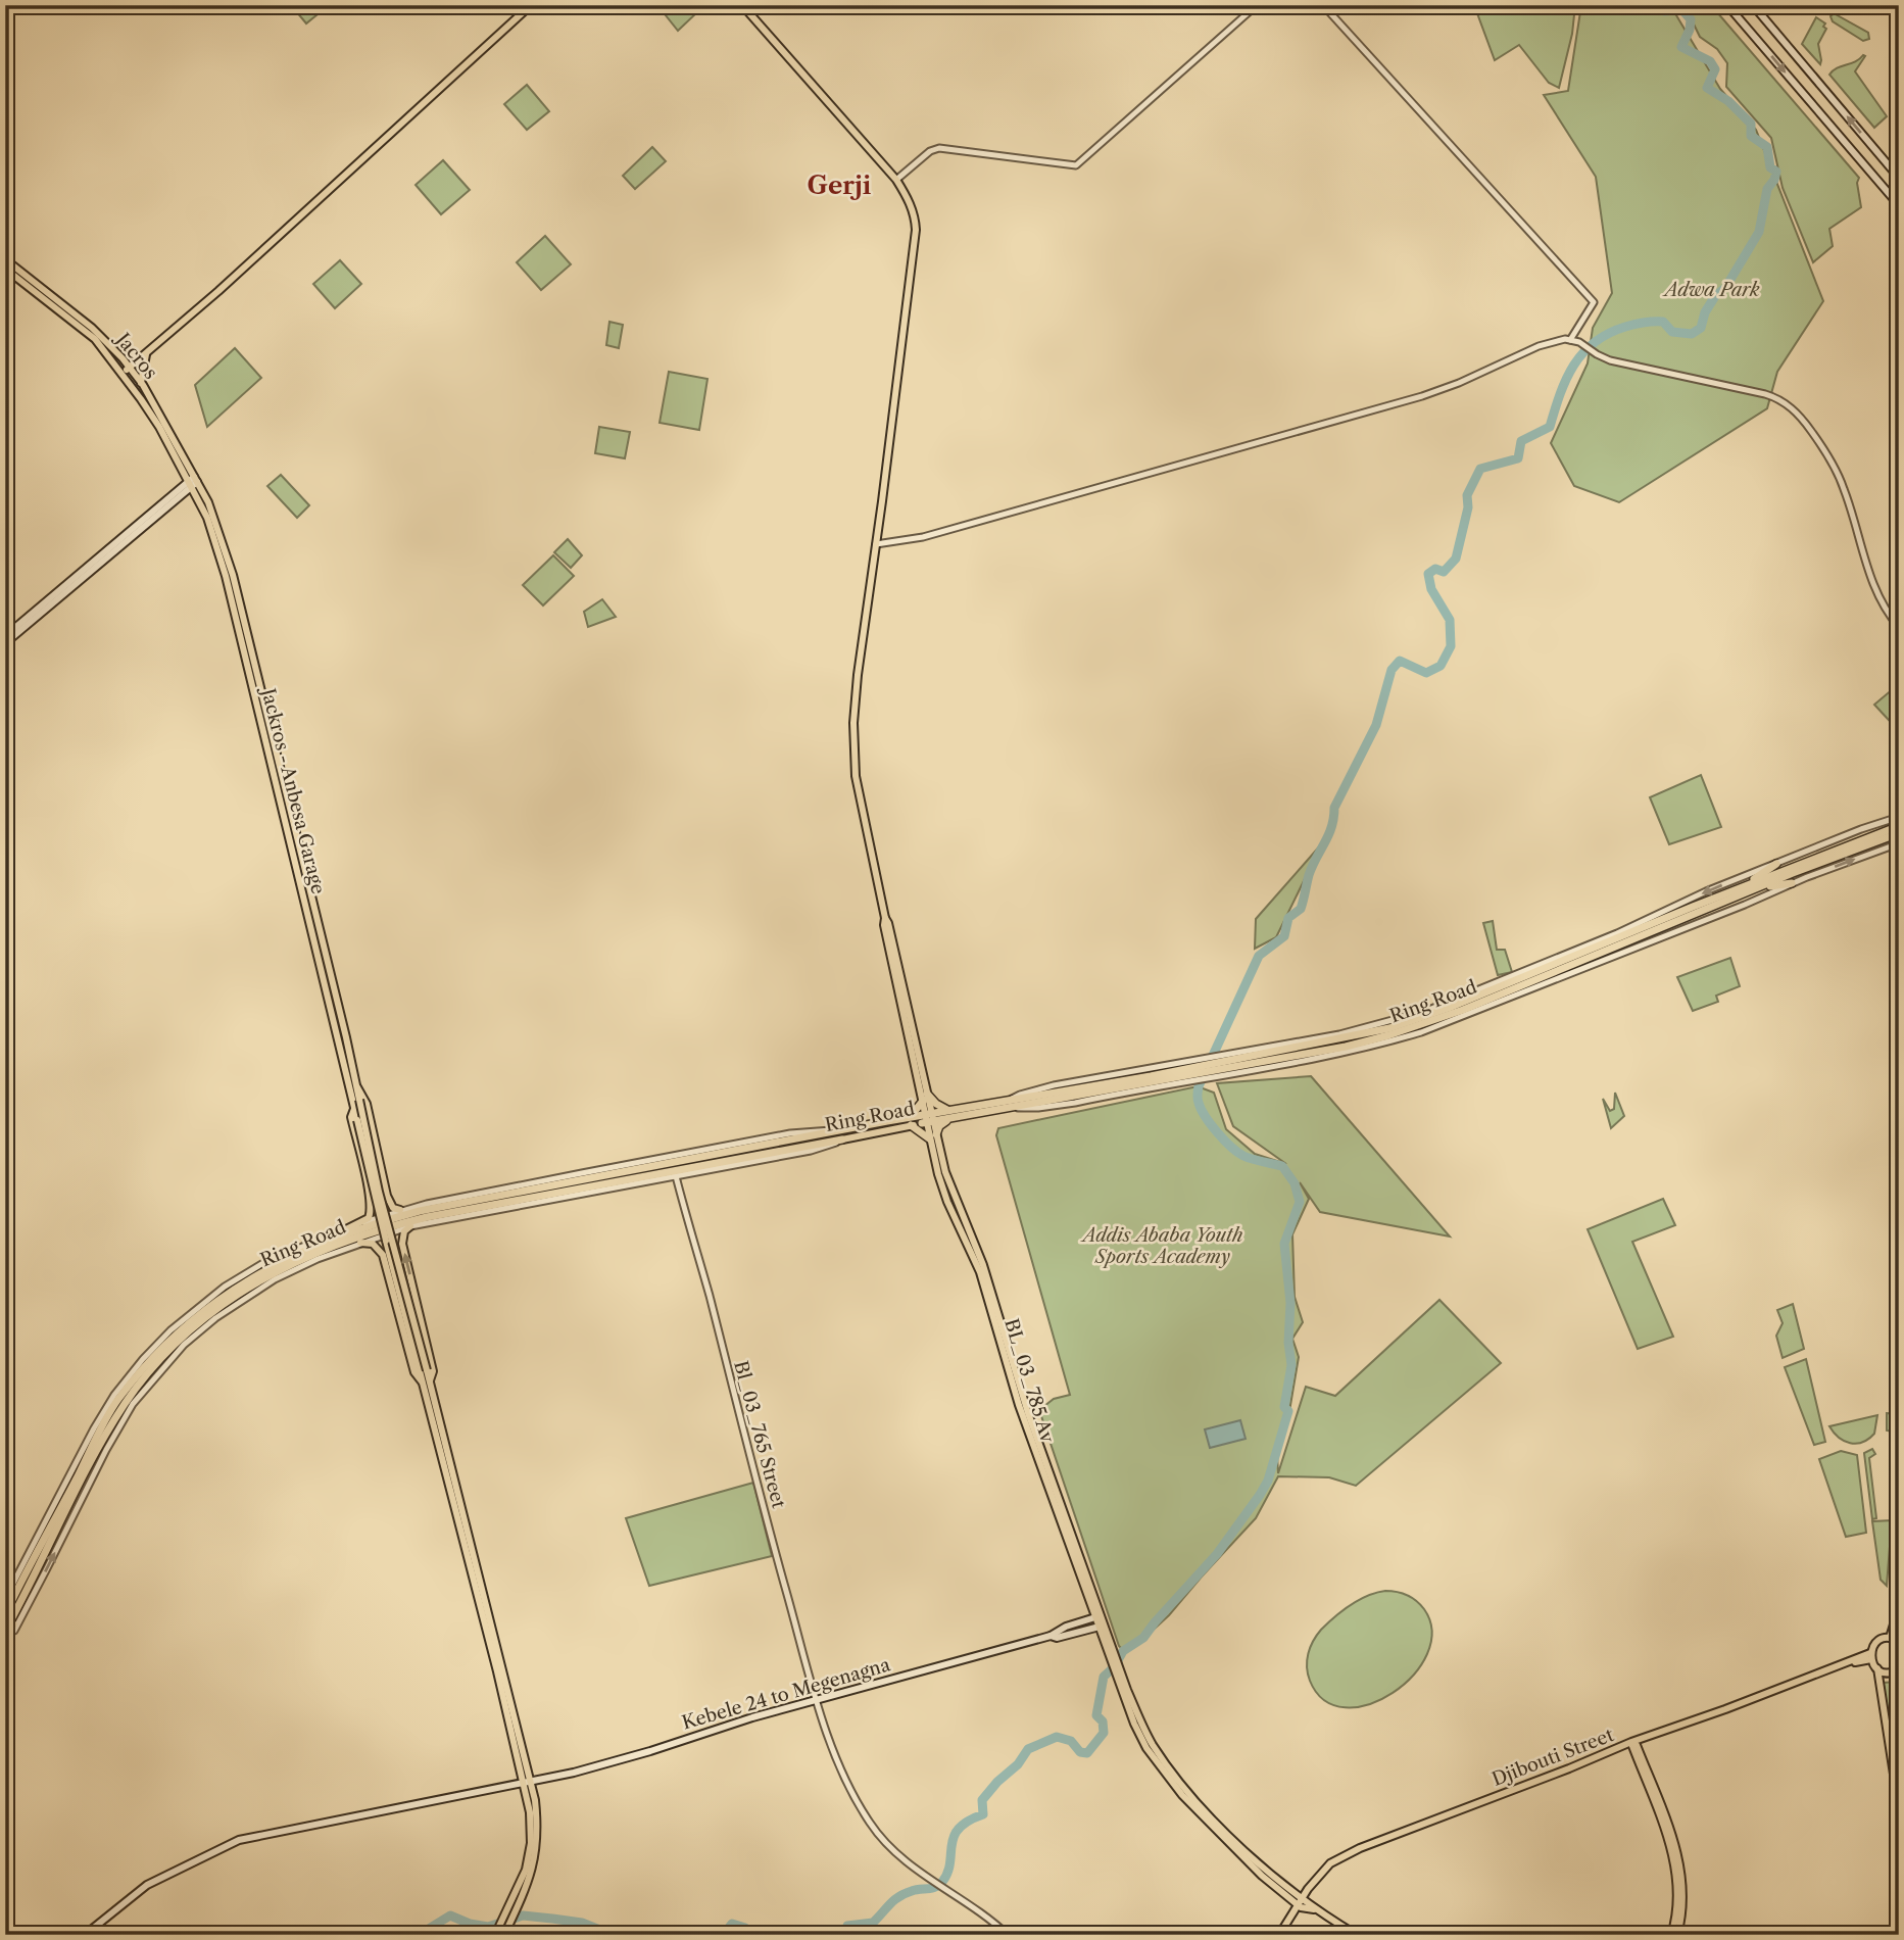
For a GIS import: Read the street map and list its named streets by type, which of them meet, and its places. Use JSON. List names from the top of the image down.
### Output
{
  "streets": {
    "highway": ["Ring Road"],
    "main road": [
      "Jacros",
      "Jackros - Anbesa Garage",
      "BL_03_785 Av",
      "Kebele 24 to Megenagna",
      "Djibouti Street"
    ],
    "street": ["Bl_03_765 Street"]
  },
  "crossings": [
    ["Jacros", "Jackros - Anbesa Garage"],
    ["Ring Road", "BL_03_785 Av"],
    ["Bl_03_765 Street", "Kebele 24 to Megenagna"]
  ],
  "districts": ["Gerji"],
  "parks": ["Adwa Park", "Addis Ababa Youth Sports Academy"]
}
